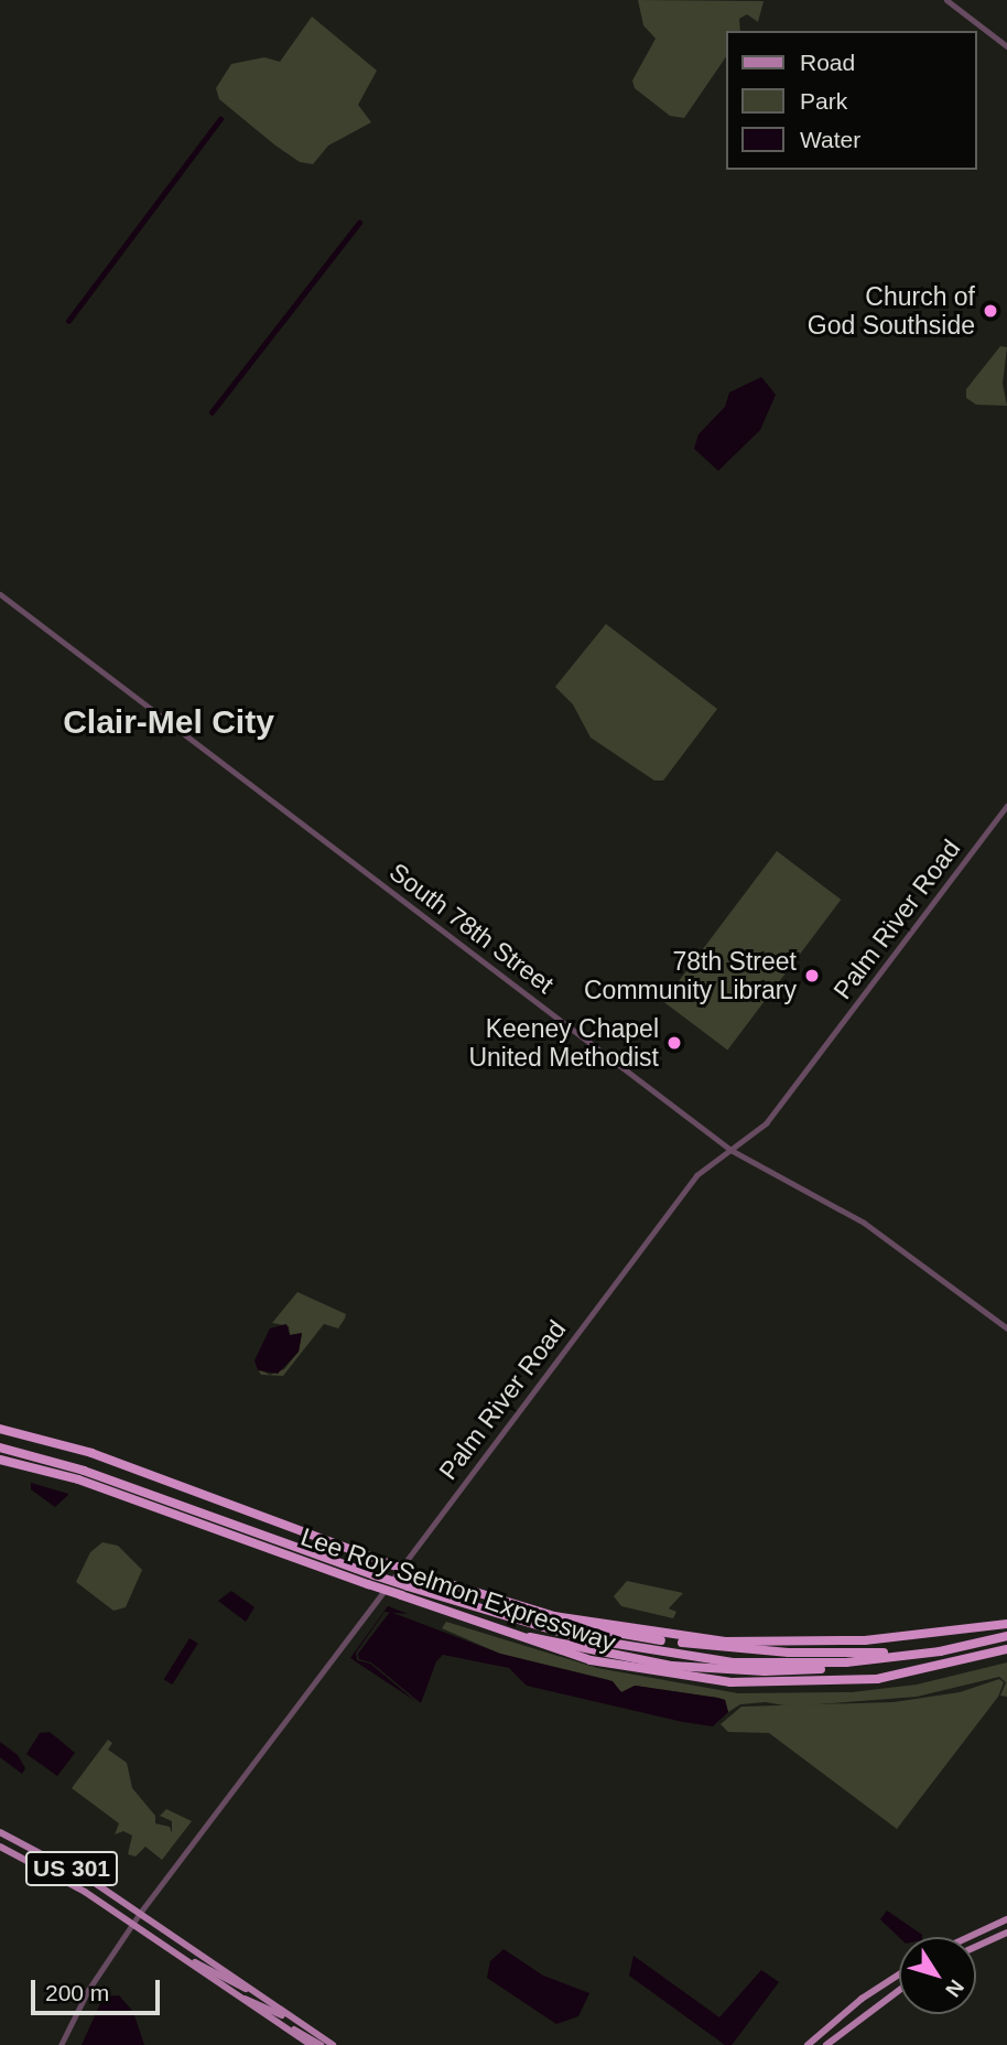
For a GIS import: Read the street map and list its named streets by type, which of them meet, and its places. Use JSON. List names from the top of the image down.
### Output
{
  "streets": {
    "highway": ["Lee Roy Selmon Expressway"],
    "main road": ["US 301"],
    "street": ["Palm River Road", "South 78th Street"]
  },
  "crossings": [
    ["Palm River Road", "South 78th Street"],
    ["Palm River Road", "US 301"]
  ],
  "districts": ["Clair-Mel City"],
  "places": ["Church of God Southside", "78th Street Community Library", "Keeney Chapel United Methodist"],
  "legend": ["Road", "Park", "Water"],
  "scale_bar": "200 m",
  "north": "bottom right"
}
